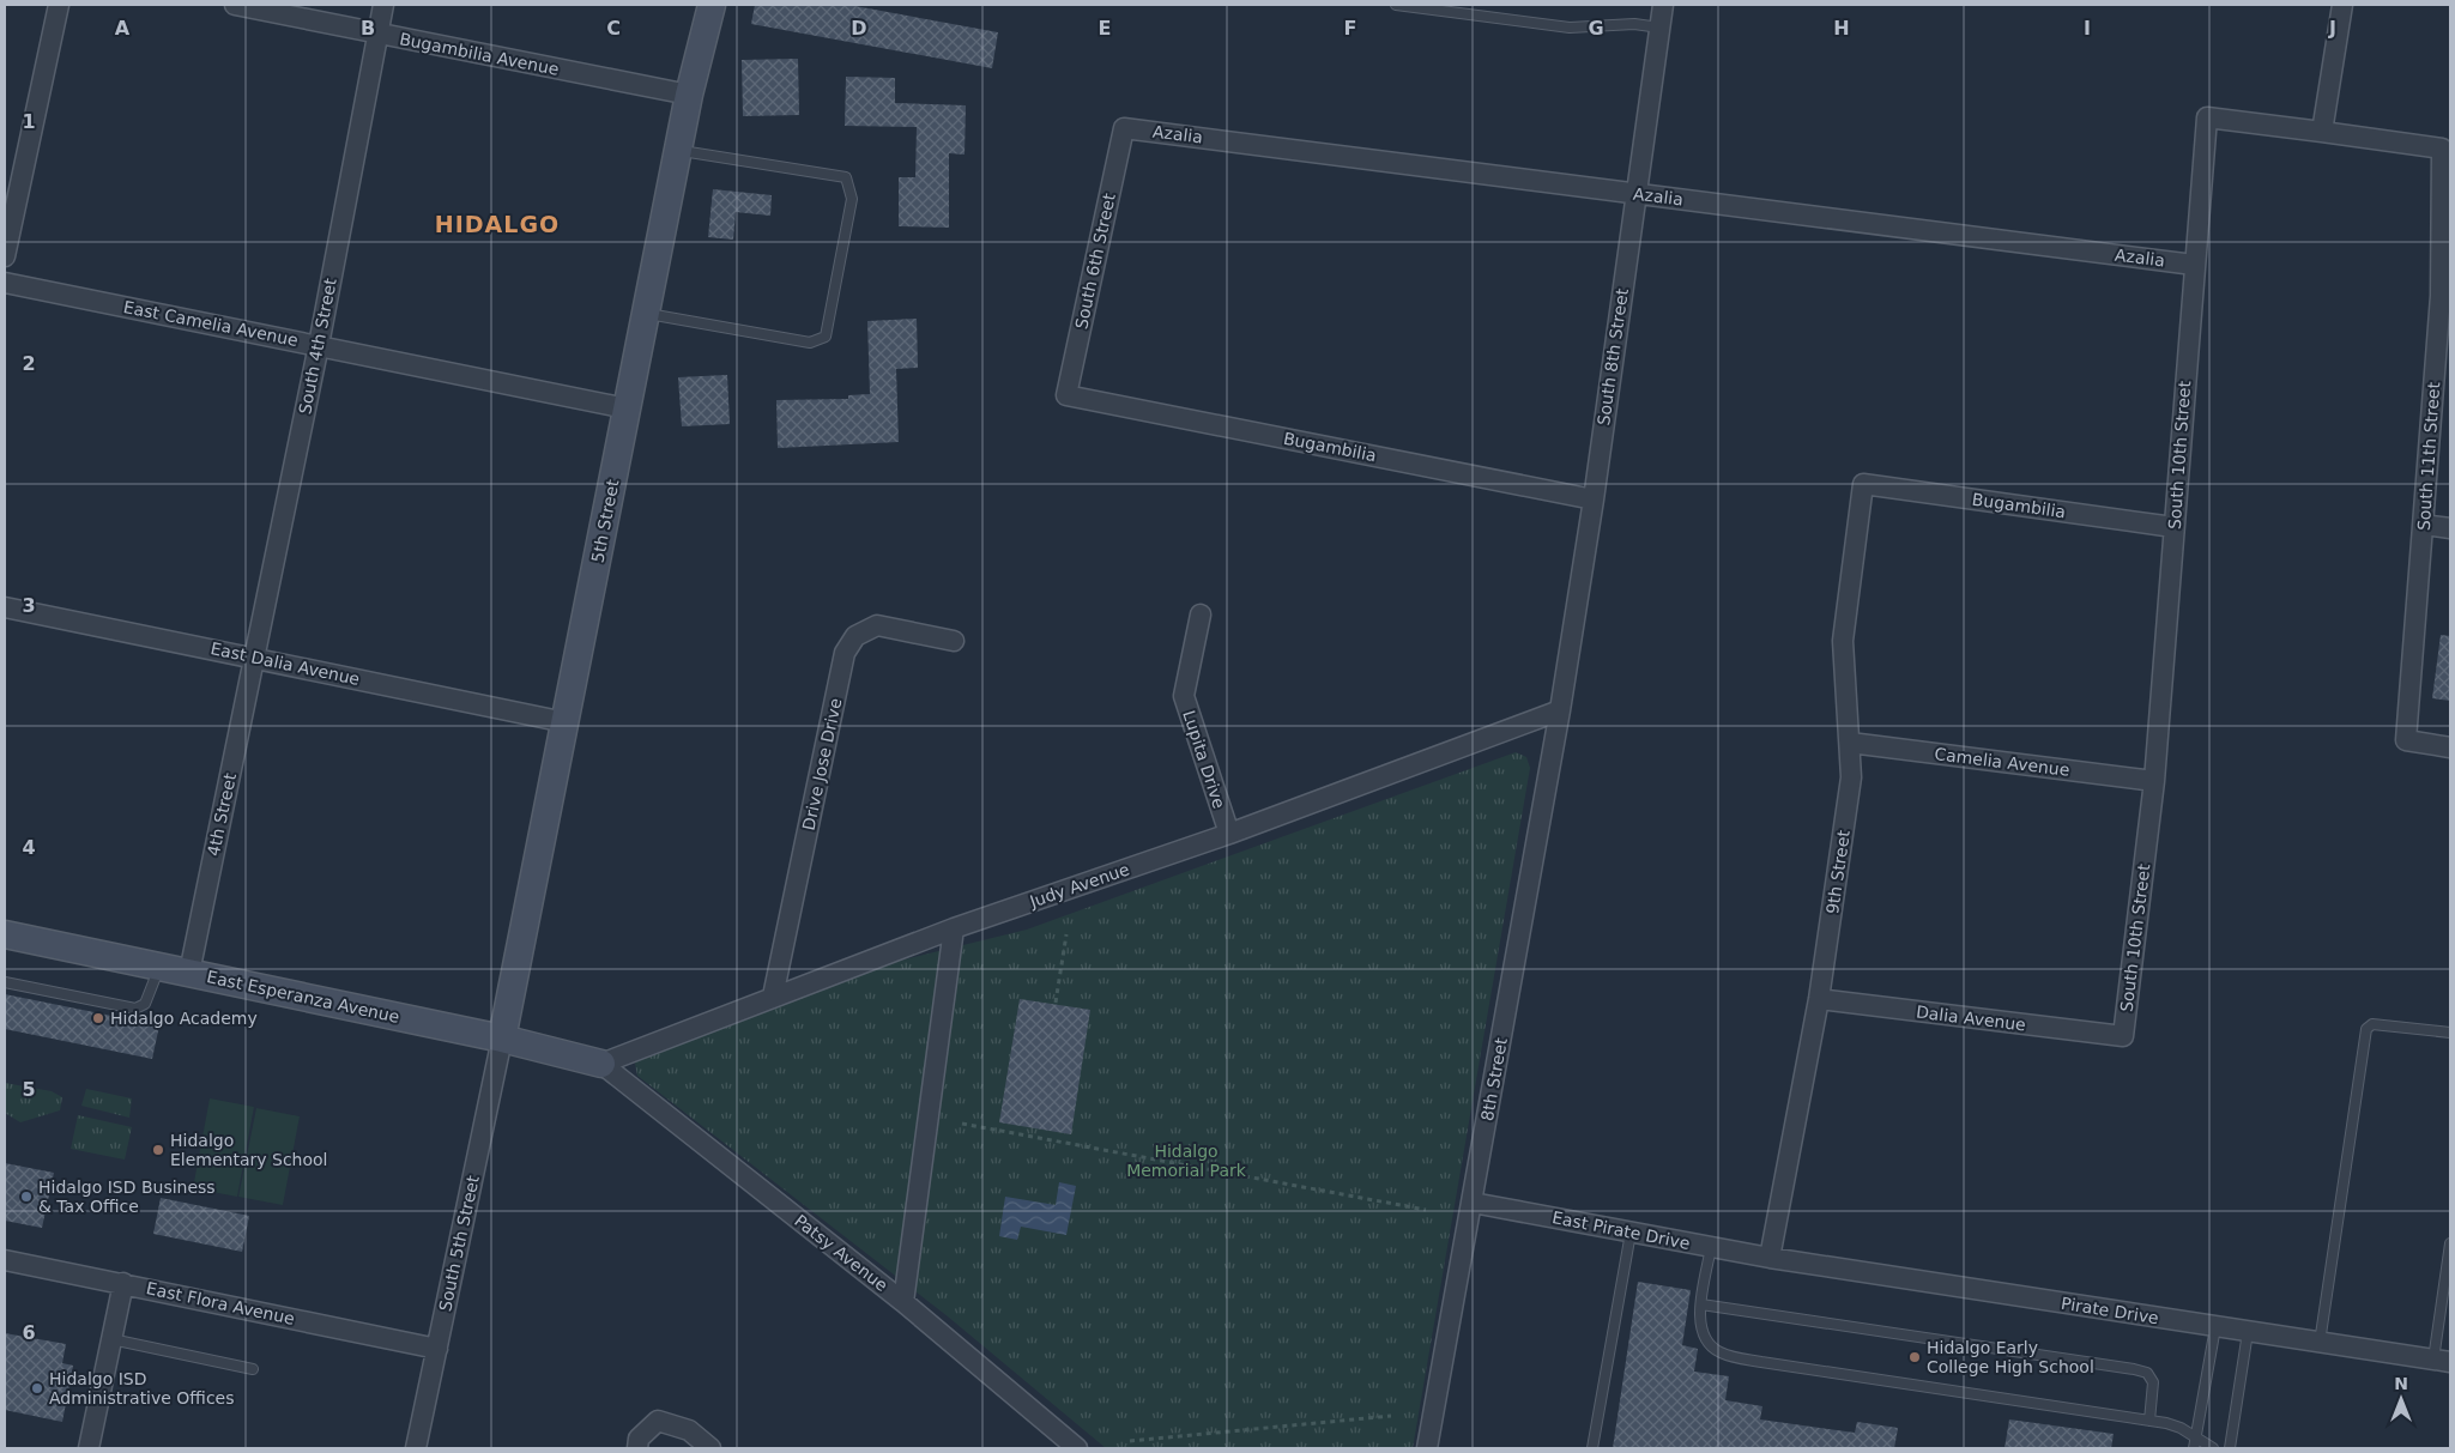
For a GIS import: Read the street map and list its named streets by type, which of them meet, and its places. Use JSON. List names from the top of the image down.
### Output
{
  "streets": {
    "street": [
      "Bugambilia Avenue",
      "Azalia",
      "South 6th Street",
      "East Camelia Avenue",
      "South 4th Street",
      "South 8th Street",
      "Bugambilia",
      "South 10th Street",
      "South 11th Street",
      "5th Street",
      "East Dalia Avenue",
      "Lupita Drive",
      "Camelia Avenue",
      "Drive Jose Drive",
      "4th Street",
      "9th Street",
      "Judy Avenue",
      "East Esperanza Avenue",
      "Dalia Avenue",
      "8th Street",
      "East Pirate Drive",
      "South 5th Street",
      "Patsy Avenue",
      "East Flora Avenue",
      "Pirate Drive"
    ]
  },
  "crossings": [
    ["Bugambilia Avenue", "South 4th Street"],
    ["Bugambilia Avenue", "5th Street"],
    ["Azalia", "South 6th Street"],
    ["Azalia", "South 8th Street"],
    ["Azalia", "South 10th Street"],
    ["South 6th Street", "Bugambilia"],
    ["East Camelia Avenue", "South 4th Street"],
    ["East Camelia Avenue", "5th Street"],
    ["South 4th Street", "East Dalia Avenue"],
    ["South 4th Street", "4th Street"],
    ["South 8th Street", "Bugambilia"],
    ["South 8th Street", "Judy Avenue"],
    ["South 8th Street", "8th Street"],
    ["Bugambilia", "South 10th Street"],
    ["Bugambilia", "9th Street"],
    ["South 10th Street", "South 11th Street"],
    ["South 10th Street", "Camelia Avenue"],
    ["South 10th Street", "Dalia Avenue"],
    ["5th Street", "East Dalia Avenue"],
    ["5th Street", "East Esperanza Avenue"],
    ["5th Street", "South 5th Street"],
    ["East Dalia Avenue", "4th Street"],
    ["Lupita Drive", "Judy Avenue"],
    ["Camelia Avenue", "9th Street"],
    ["Drive Jose Drive", "Judy Avenue"],
    ["4th Street", "East Esperanza Avenue"],
    ["9th Street", "Dalia Avenue"],
    ["9th Street", "East Pirate Drive"],
    ["9th Street", "Pirate Drive"],
    ["Judy Avenue", "East Esperanza Avenue"],
    ["Judy Avenue", "8th Street"],
    ["Judy Avenue", "Patsy Avenue"],
    ["East Esperanza Avenue", "South 5th Street"],
    ["East Esperanza Avenue", "Patsy Avenue"],
    ["8th Street", "East Pirate Drive"],
    ["East Pirate Drive", "Pirate Drive"],
    ["South 5th Street", "East Flora Avenue"]
  ],
  "districts": ["HIDALGO"],
  "parks": ["Hidalgo Memorial Park"],
  "places": [
    "Hidalgo Academy",
    "Hidalgo Elementary School",
    "Hidalgo ISD Business & Tax Office",
    "Hidalgo Early College High School",
    "Hidalgo ISD Administrative Offices"
  ],
  "north": "top",
  "grid": {
    "columns": [
      "A",
      "B",
      "C",
      "D",
      "E",
      "F",
      "G",
      "H",
      "I",
      "J"
    ],
    "rows": [
      "1",
      "2",
      "3",
      "4",
      "5",
      "6"
    ]
  }
}
